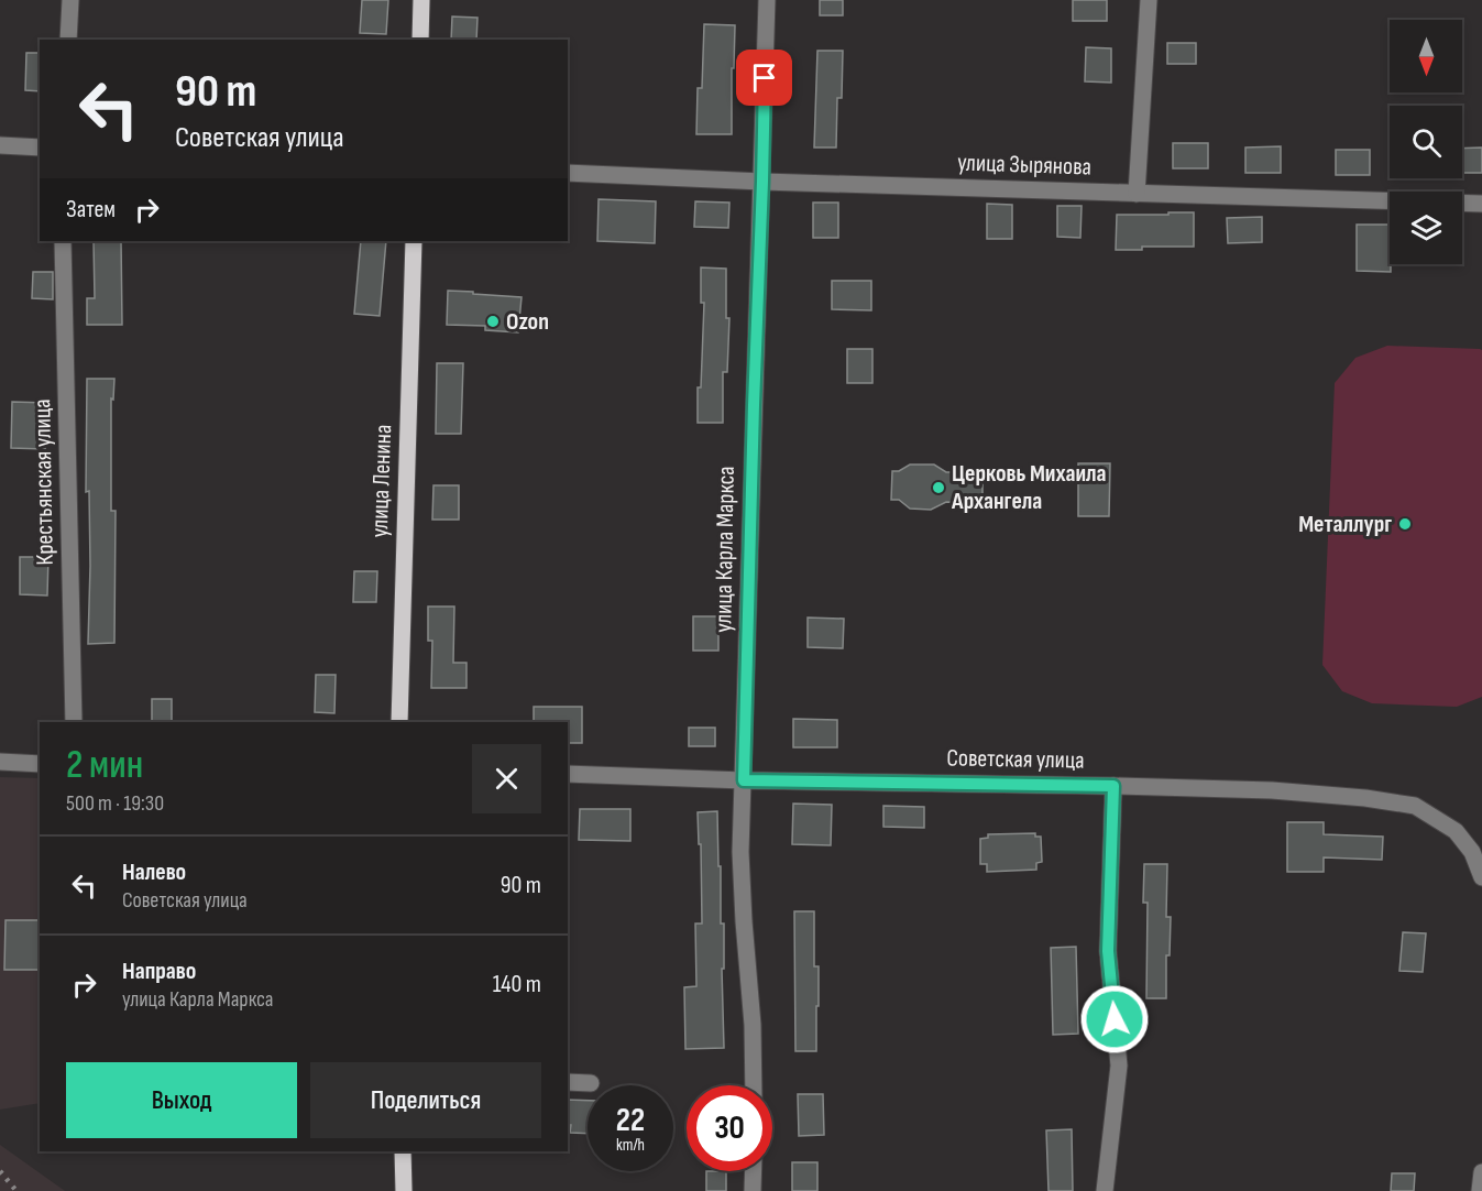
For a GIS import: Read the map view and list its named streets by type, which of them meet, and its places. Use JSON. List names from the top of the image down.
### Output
{
  "streets": {
    "main road": ["улица Ленина"],
    "street": [
      "улица Зырянова",
      "Крестьянская улица",
      "улица Карла Маркса",
      "Советская улица"
    ]
  },
  "crossings": [
    ["улица Зырянова", "улица Карла Маркса"],
    ["улица Карла Маркса", "Советская улица"]
  ],
  "places": ["Ozon", "Церковь Михаила Архангела", "Металлург"],
  "north": "bottom",
  "page": {
    "turn": ["90 m", "Советская улица"],
    "then": "Затем",
    "heading": ["2 мин", "500 m · 19:30"],
    "list": [
      {
        "name": "Налево",
        "note": "Советская улица",
        "value": "90 m"
      },
      {
        "name": "Направо",
        "note": "улица Карла Маркса",
        "value": "140 m"
      }
    ],
    "buttons": ["Выход", "Поделиться"],
    "speed": "22 km/h",
    "limit": "30"
  }
}
